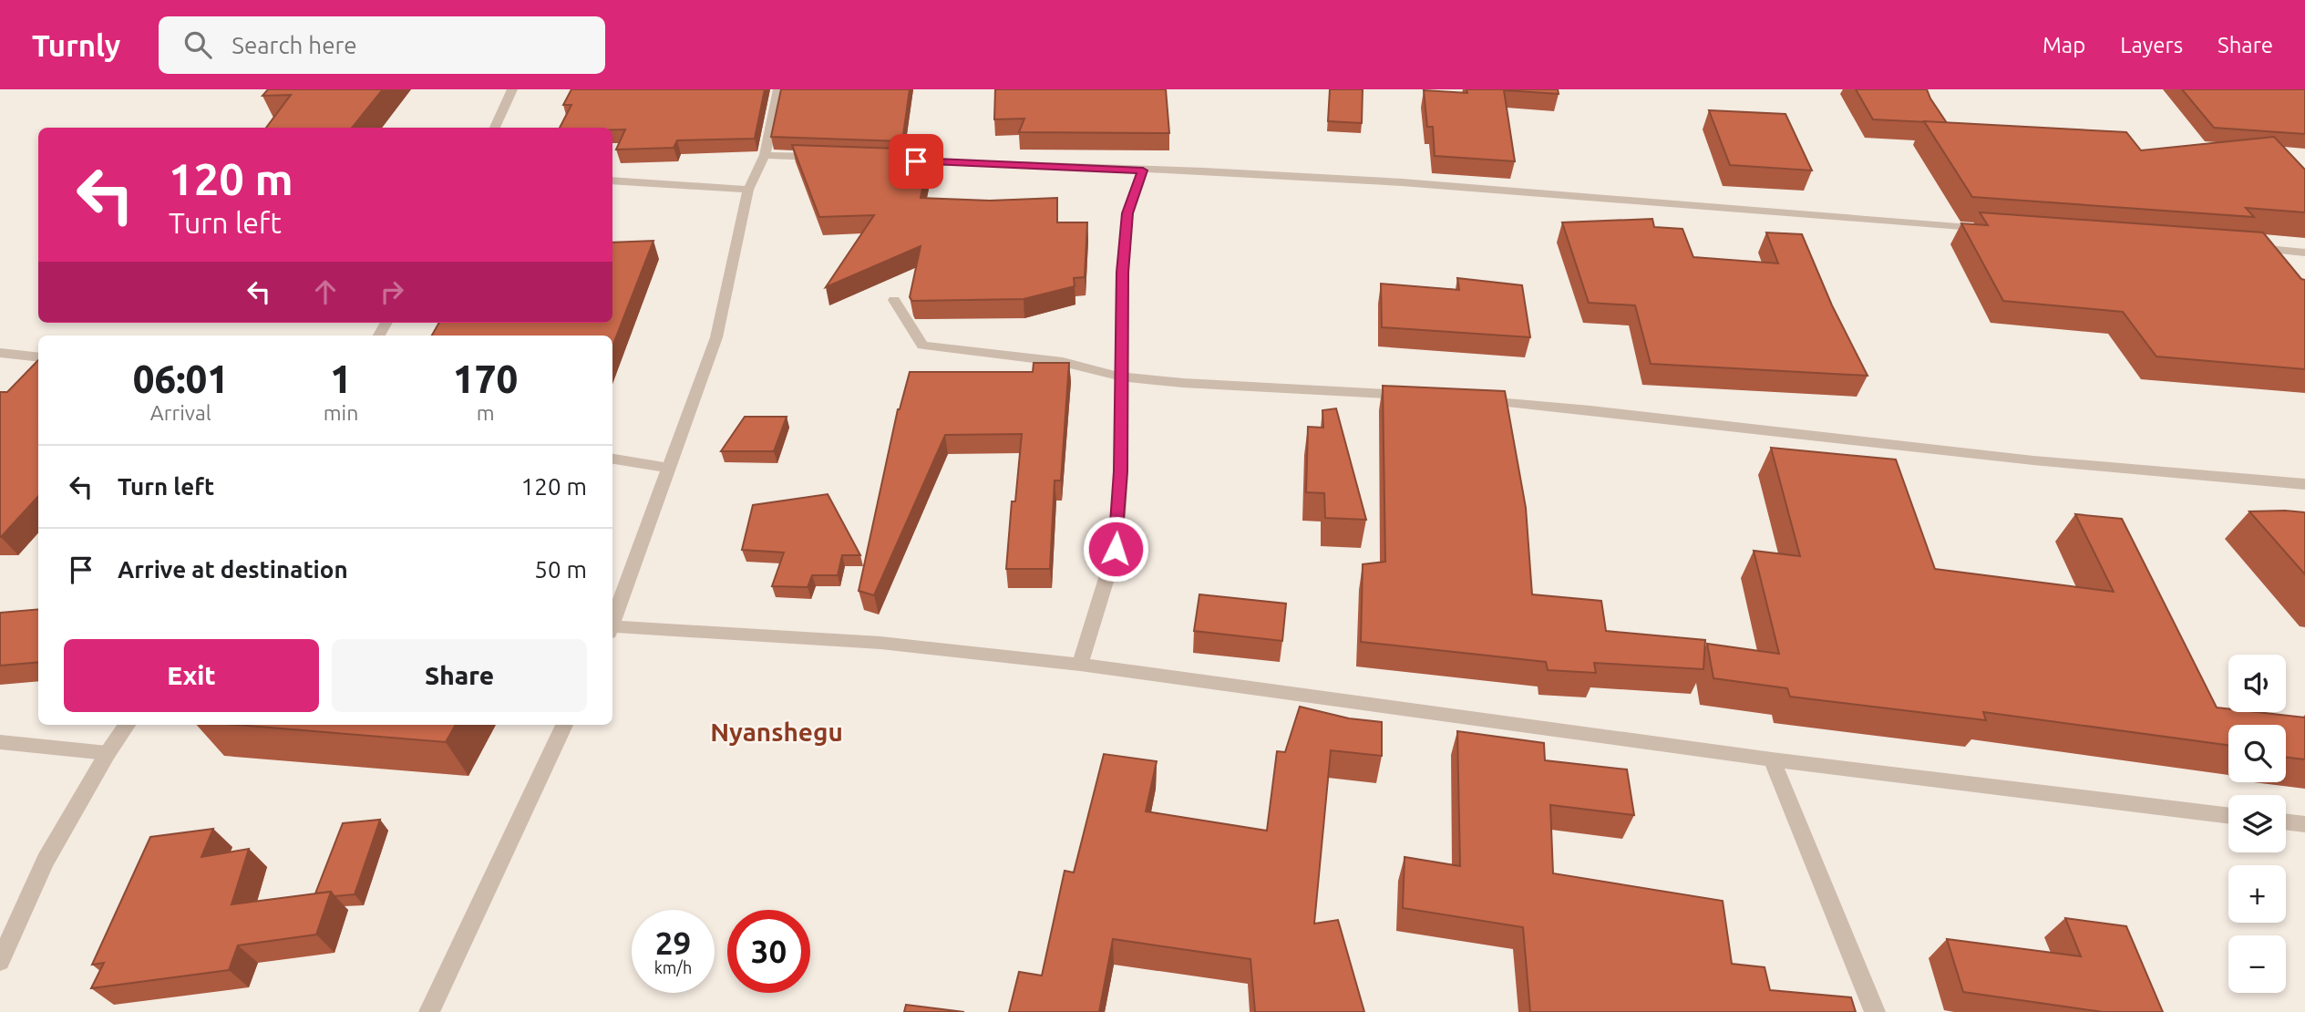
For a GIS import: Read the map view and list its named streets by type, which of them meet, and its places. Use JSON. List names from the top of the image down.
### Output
{
  "districts": ["Nyanshegu"],
  "page": {
    "header": "Turnly",
    "search": "Search here",
    "nav": ["Map", "Layers", "Share"],
    "turn": ["120 m", "Turn left"],
    "eta": [
      "06:01",
      "Arrival",
      "1",
      "min",
      "170",
      "m"
    ],
    "list": [
      {
        "name": "Turn left",
        "value": "120 m"
      },
      {
        "name": "Arrive at destination",
        "value": "50 m"
      }
    ],
    "buttons": ["Exit", "Share"],
    "map_buttons": ["+", "−"],
    "speed": "29 km/h",
    "limit": "30"
  }
}
